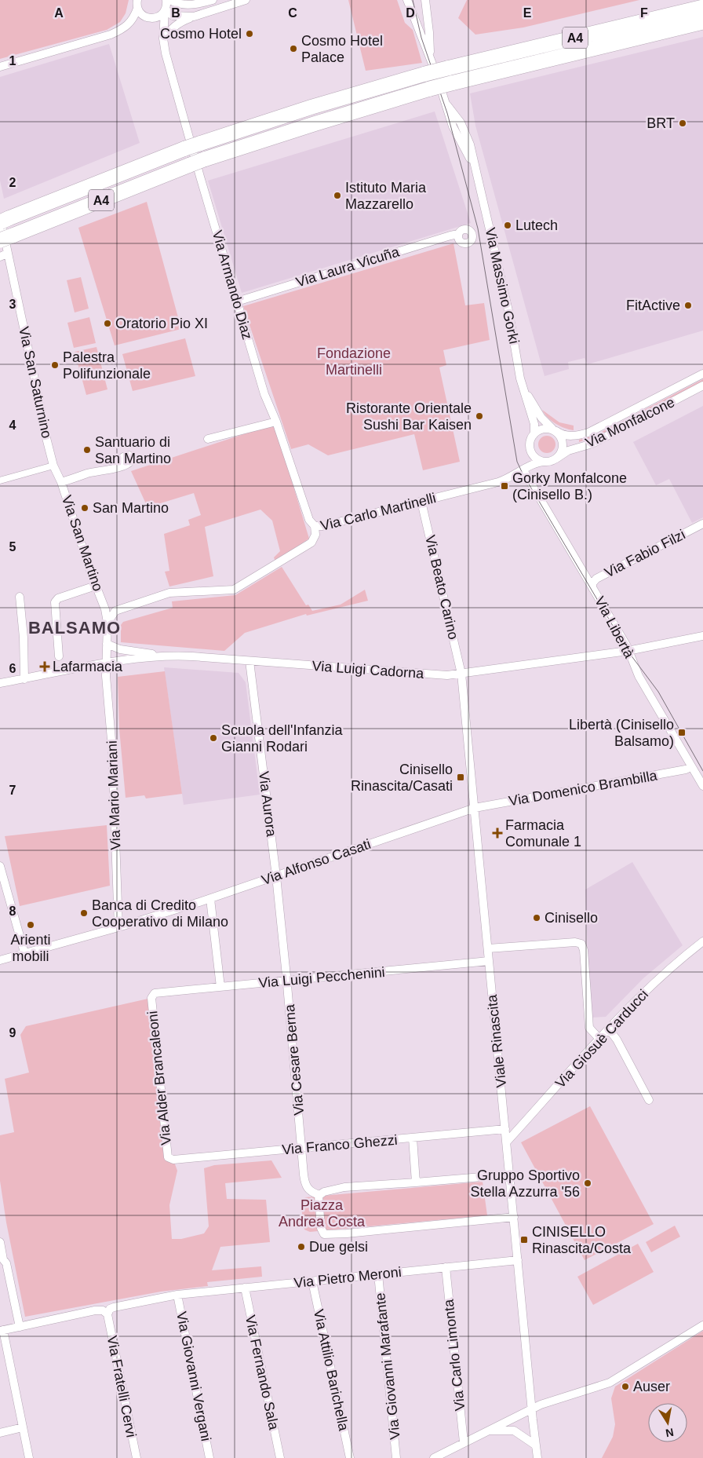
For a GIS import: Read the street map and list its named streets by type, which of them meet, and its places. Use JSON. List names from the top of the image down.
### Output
{
  "streets": {
    "highway": ["A4"],
    "street": [
      "Via Laura Vicuña",
      "Via Armando Diaz",
      "Via Massimo Gorki",
      "Via San Saturnino",
      "Via Monfalcone",
      "Via Carlo Martinelli",
      "Via San Martino",
      "Via Fabio Filzi",
      "Via Beato Carino",
      "Via Libertà",
      "Via Luigi Cadorna",
      "Via Domenico Brambilla",
      "Via Mario Mariani",
      "Via Aurora",
      "Via Alfonso Casati",
      "Via Luigi Pecchenini",
      "Via Giosuè Carducci",
      "Viale Rinascita",
      "Via Cesare Berna",
      "Via Alder Brancaleoni",
      "Via Franco Ghezzi",
      "Via Pietro Meroni",
      "Via Carlo Limonta",
      "Via Giovanni Marafante",
      "Via Attilio Barichella",
      "Via Fernando Sala",
      "Via Giovanni Vergani",
      "Via Fratelli Cervi"
    ]
  },
  "crossings": [
    ["A4", "Via San Saturnino"],
    ["Via Laura Vicuña", "Via Armando Diaz"],
    ["Via Armando Diaz", "Via Carlo Martinelli"],
    ["Via Massimo Gorki", "Via Monfalcone"],
    ["Via Massimo Gorki", "Via Carlo Martinelli"],
    ["Via San Saturnino", "Via San Martino"],
    ["Via Monfalcone", "Via Carlo Martinelli"],
    ["Via Carlo Martinelli", "Via San Martino"],
    ["Via Carlo Martinelli", "Via Beato Carino"],
    ["Via Carlo Martinelli", "Via Libertà"],
    ["Via San Martino", "Via Mario Mariani"],
    ["Via Fabio Filzi", "Via Libertà"],
    ["Via Beato Carino", "Via Luigi Cadorna"],
    ["Via Beato Carino", "Viale Rinascita"],
    ["Via Libertà", "Via Luigi Cadorna"],
    ["Via Libertà", "Via Domenico Brambilla"],
    ["Via Luigi Cadorna", "Via Mario Mariani"],
    ["Via Luigi Cadorna", "Via Aurora"],
    ["Via Luigi Cadorna", "Viale Rinascita"],
    ["Via Domenico Brambilla", "Via Alfonso Casati"],
    ["Via Domenico Brambilla", "Viale Rinascita"],
    ["Via Mario Mariani", "Via Alfonso Casati"],
    ["Via Aurora", "Via Alfonso Casati"],
    ["Via Aurora", "Via Cesare Berna"],
    ["Via Alfonso Casati", "Viale Rinascita"],
    ["Via Alfonso Casati", "Via Cesare Berna"],
    ["Via Luigi Pecchenini", "Viale Rinascita"],
    ["Via Luigi Pecchenini", "Via Cesare Berna"],
    ["Via Luigi Pecchenini", "Via Alder Brancaleoni"],
    ["Via Giosuè Carducci", "Viale Rinascita"],
    ["Viale Rinascita", "Via Franco Ghezzi"],
    ["Viale Rinascita", "Via Pietro Meroni"],
    ["Via Cesare Berna", "Via Franco Ghezzi"],
    ["Via Alder Brancaleoni", "Via Franco Ghezzi"],
    ["Via Pietro Meroni", "Via Carlo Limonta"],
    ["Via Pietro Meroni", "Via Giovanni Marafante"],
    ["Via Pietro Meroni", "Via Attilio Barichella"],
    ["Via Pietro Meroni", "Via Fernando Sala"],
    ["Via Pietro Meroni", "Via Giovanni Vergani"],
    ["Via Pietro Meroni", "Via Fratelli Cervi"]
  ],
  "districts": ["BALSAMO"],
  "parks": ["Fondazione Martinelli", "Piazza Andrea Costa"],
  "places": {
    "other": [
      "Cosmo Hotel",
      "Cosmo Hotel Palace",
      "BRT",
      "Istituto Maria Mazzarello",
      "Lutech",
      "FitActive",
      "Oratorio Pio XI",
      "Palestra Polifunzionale",
      "Ristorante Orientale Sushi Bar Kaisen",
      "Santuario di San Martino",
      "San Martino",
      "Scuola dell'Infanzia Gianni Rodari",
      "Banca di Credito Cooperativo di Milano",
      "Cinisello",
      "Arienti mobili",
      "Gruppo Sportivo Stella Azzurra '56",
      "Due gelsi",
      "Auser"
    ],
    "transit": [
      "Gorky Monfalcone (Cinisello B.)",
      "Libertà (Cinisello Balsamo)",
      "Cinisello Rinascita/Casati",
      "CINISELLO Rinascita/Costa"
    ],
    "health": ["Lafarmacia", "Farmacia Comunale 1"]
  },
  "north": "bottom",
  "grid": {
    "columns": [
      "A",
      "B",
      "C",
      "D",
      "E",
      "F"
    ],
    "rows": [
      "1",
      "2",
      "3",
      "4",
      "5",
      "6",
      "7",
      "8",
      "9"
    ]
  }
}
